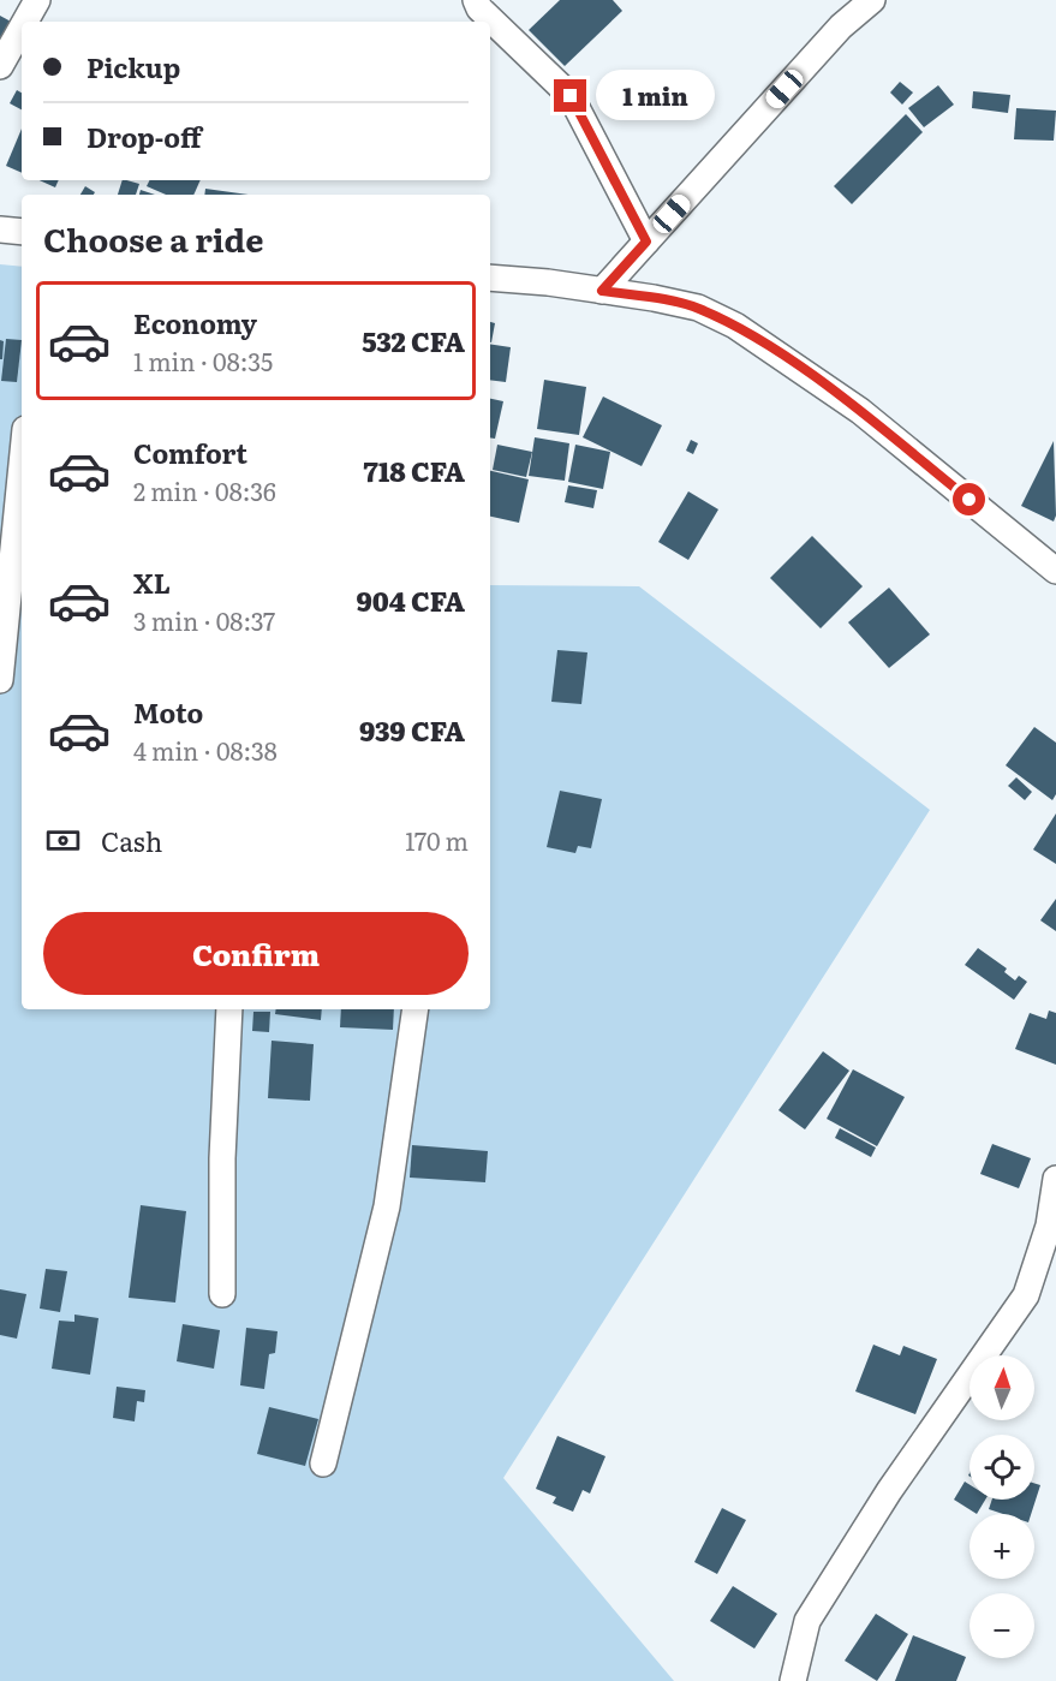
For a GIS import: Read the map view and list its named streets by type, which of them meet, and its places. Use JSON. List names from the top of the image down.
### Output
{
  "north": "top",
  "page": {
    "banner": ["Pickup", "Drop-off"],
    "bubble": "1 min",
    "heading": "Choose a ride",
    "list": [
      {
        "name": "Economy",
        "note": "1 min · 08:35",
        "value": "532 CFA"
      },
      {
        "name": "Comfort",
        "note": "2 min · 08:36",
        "value": "718 CFA"
      },
      {
        "name": "XL",
        "note": "3 min · 08:37",
        "value": "904 CFA"
      },
      {
        "name": "Moto",
        "note": "4 min · 08:38",
        "value": "939 CFA"
      }
    ],
    "pay": ["Cash", "170 m"],
    "buttons": "Confirm",
    "map_buttons": ["+", "−"]
  }
}
